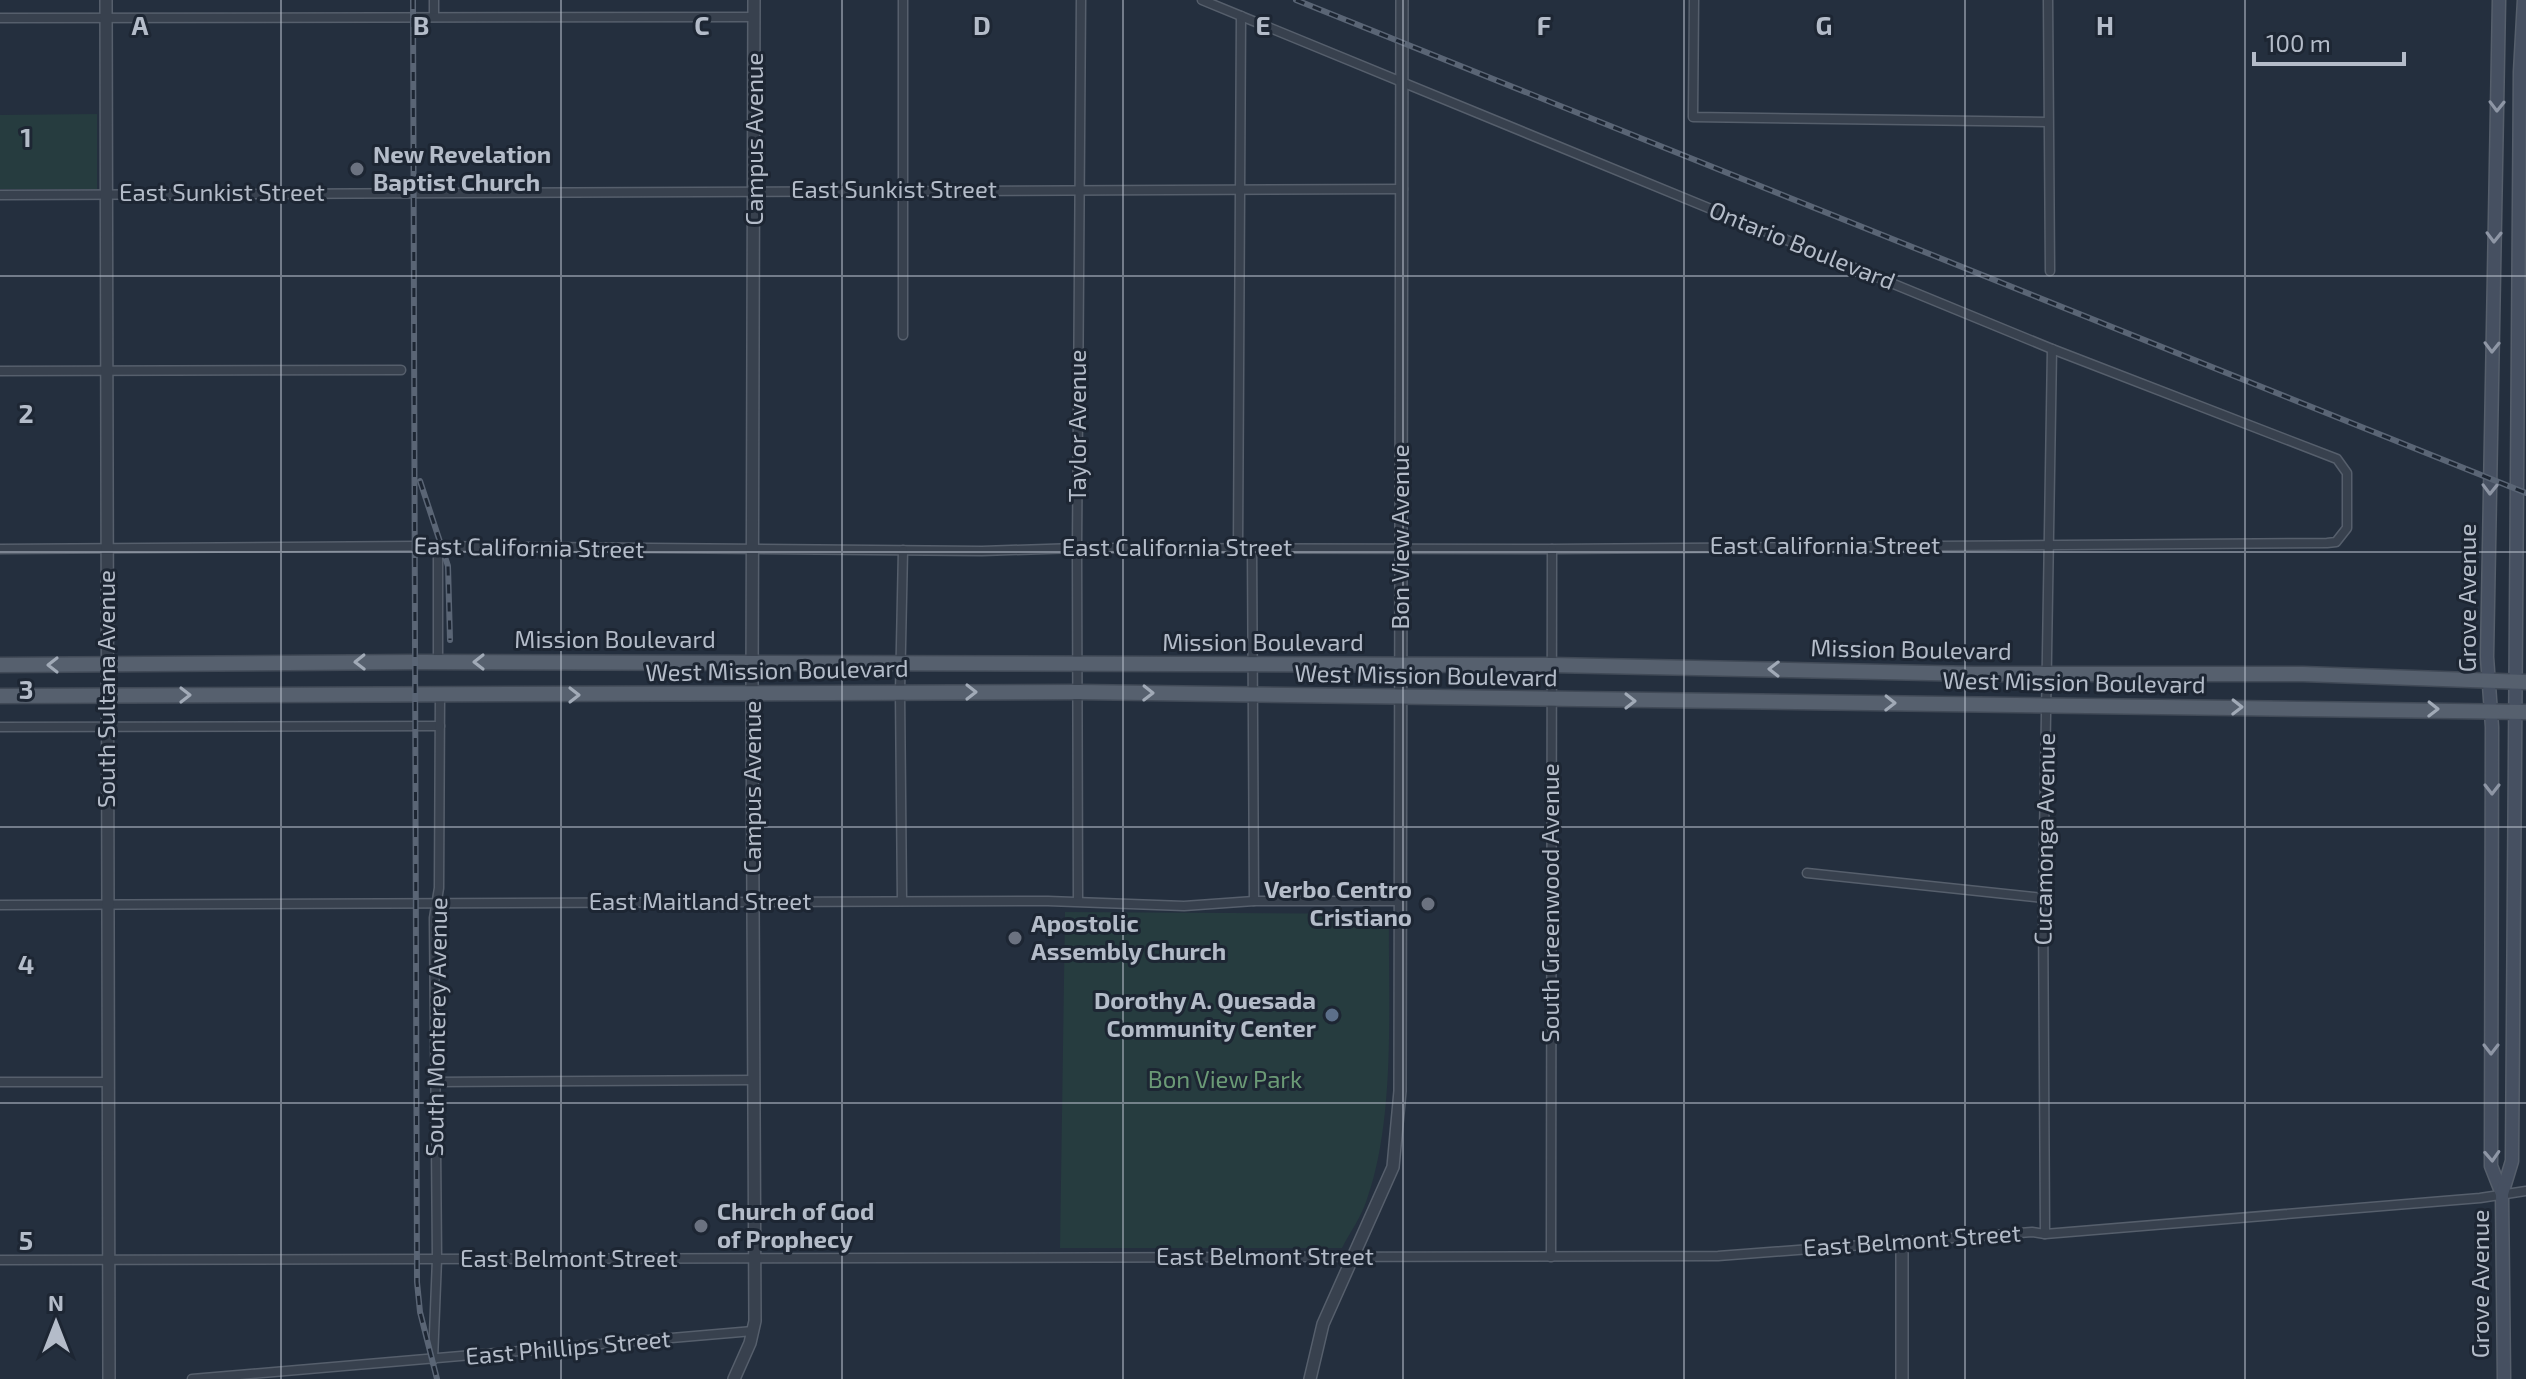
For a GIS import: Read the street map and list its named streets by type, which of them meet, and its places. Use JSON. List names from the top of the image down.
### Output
{
  "streets": {
    "main road": ["Grove Avenue", "Mission Boulevard", "West Mission Boulevard"],
    "street": [
      "Campus Avenue",
      "East Sunkist Street",
      "Ontario Boulevard",
      "Taylor Avenue",
      "Bon View Avenue",
      "East California Street",
      "South Sultana Avenue",
      "Cucamonga Avenue",
      "East Maitland Street",
      "South Greenwood Avenue",
      "South Monterey Avenue",
      "East Belmont Street",
      "East Phillips Street"
    ]
  },
  "crossings": [
    ["Campus Avenue", "East Sunkist Street"],
    ["Campus Avenue", "East California Street"],
    ["Campus Avenue", "Mission Boulevard"],
    ["Campus Avenue", "West Mission Boulevard"],
    ["Campus Avenue", "East Maitland Street"],
    ["Campus Avenue", "East Belmont Street"],
    ["Campus Avenue", "East Phillips Street"],
    ["East Sunkist Street", "Taylor Avenue"],
    ["East Sunkist Street", "Bon View Avenue"],
    ["East Sunkist Street", "South Sultana Avenue"],
    ["Ontario Boulevard", "Bon View Avenue"],
    ["Ontario Boulevard", "East California Street"],
    ["Ontario Boulevard", "Cucamonga Avenue"],
    ["Taylor Avenue", "East California Street"],
    ["Taylor Avenue", "Mission Boulevard"],
    ["Taylor Avenue", "West Mission Boulevard"],
    ["Taylor Avenue", "East Maitland Street"],
    ["Bon View Avenue", "East California Street"],
    ["Bon View Avenue", "Mission Boulevard"],
    ["Bon View Avenue", "West Mission Boulevard"],
    ["Bon View Avenue", "East Maitland Street"],
    ["Bon View Avenue", "East Belmont Street"],
    ["East California Street", "South Sultana Avenue"],
    ["East California Street", "Cucamonga Avenue"],
    ["East California Street", "South Greenwood Avenue"],
    ["Grove Avenue", "Mission Boulevard"],
    ["Grove Avenue", "West Mission Boulevard"],
    ["Grove Avenue", "East Belmont Street"],
    ["Mission Boulevard", "South Sultana Avenue"],
    ["Mission Boulevard", "Cucamonga Avenue"],
    ["Mission Boulevard", "South Greenwood Avenue"],
    ["West Mission Boulevard", "South Sultana Avenue"],
    ["West Mission Boulevard", "Cucamonga Avenue"],
    ["West Mission Boulevard", "South Greenwood Avenue"],
    ["West Mission Boulevard", "South Monterey Avenue"],
    ["South Sultana Avenue", "East Maitland Street"],
    ["South Sultana Avenue", "East Belmont Street"],
    ["Cucamonga Avenue", "East Belmont Street"],
    ["East Maitland Street", "South Monterey Avenue"],
    ["South Greenwood Avenue", "East Belmont Street"],
    ["South Monterey Avenue", "East Belmont Street"],
    ["South Monterey Avenue", "East Phillips Street"]
  ],
  "one_way": ["Mission Boulevard", "West Mission Boulevard"],
  "parks": ["Bon View Park"],
  "places": [
    "New Revelation Baptist Church",
    "Verbo Centro Cristiano",
    "Apostolic Assembly Church",
    "Dorothy A. Quesada Community Center",
    "Church of God of Prophecy"
  ],
  "scale_bar": "100 m",
  "north": "top",
  "grid": {
    "columns": [
      "A",
      "B",
      "C",
      "D",
      "E",
      "F",
      "G",
      "H"
    ],
    "rows": [
      "1",
      "2",
      "3",
      "4",
      "5"
    ]
  }
}
